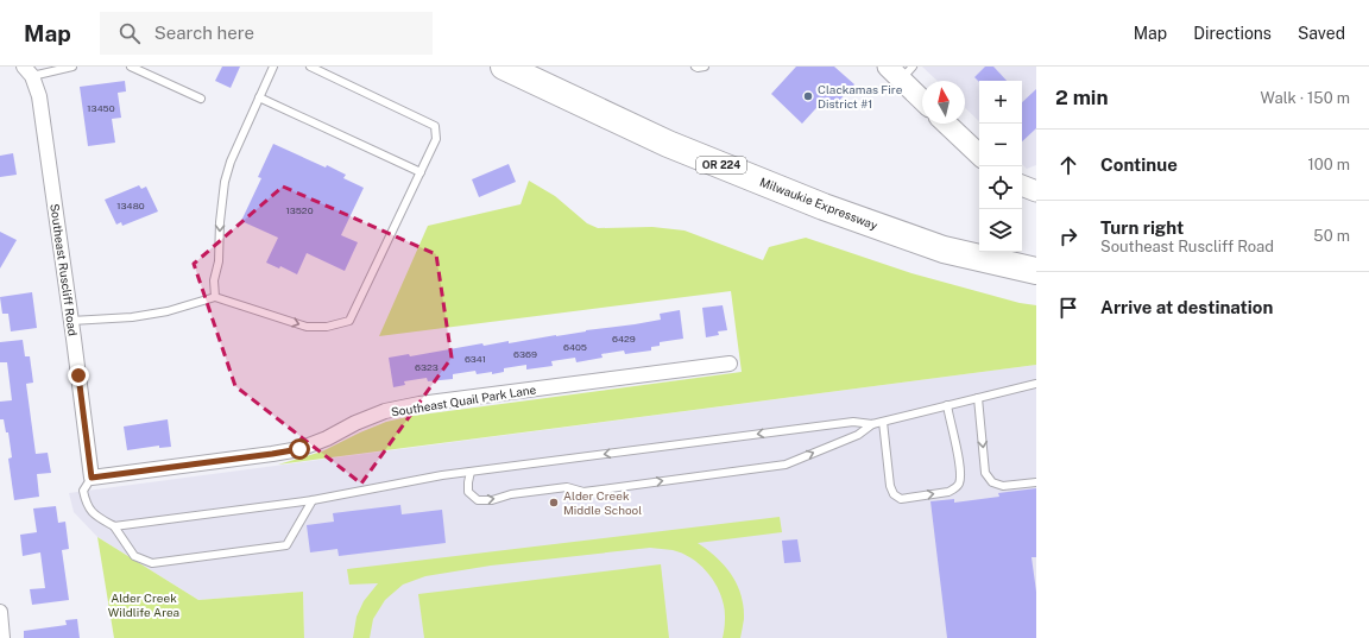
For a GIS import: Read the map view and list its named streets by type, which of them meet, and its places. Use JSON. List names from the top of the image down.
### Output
{
  "streets": {
    "highway": ["OR 224", "Milwaukie Expressway"],
    "street": ["Southeast Ruscliff Road", "Southeast Quail Park Lane"]
  },
  "crossings": [
    ["Southeast Ruscliff Road", "Southeast Quail Park Lane"]
  ],
  "parks": ["Alder Creek Wildlife Area"],
  "places": ["Clackamas Fire District #1", "Alder Creek Middle School"],
  "house_numbers": [
    "13450",
    "13480",
    "13520",
    "6429",
    "6405",
    "6369",
    "6341",
    "6323"
  ],
  "north": "top",
  "page": {
    "header": "Map",
    "search": "Search here",
    "nav": ["Map", "Directions", "Saved"],
    "heading": ["2 min", "Walk · 150 m"],
    "map_buttons": ["+", "−"],
    "list": [
      ["Continue", "100 m"],
      ["Turn right", "Southeast Ruscliff Road", "50 m"],
      "Arrive at destination"
    ]
  }
}
